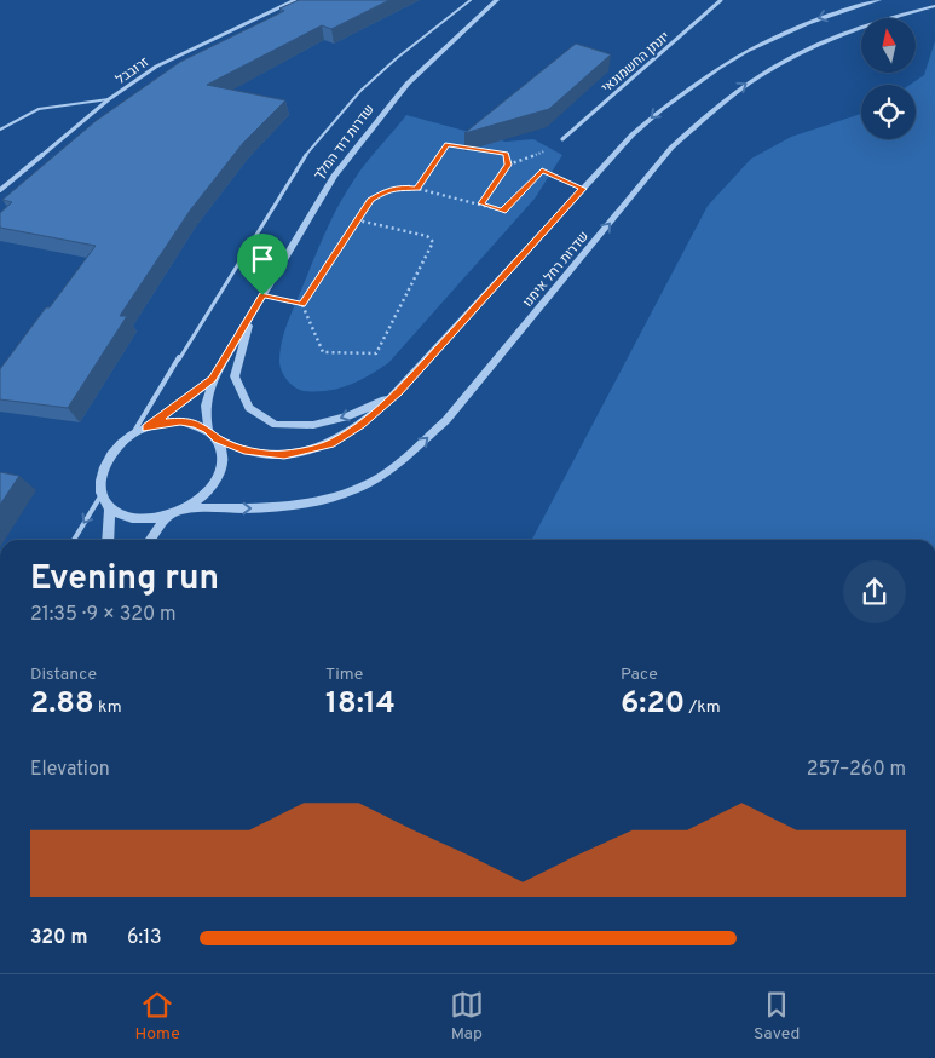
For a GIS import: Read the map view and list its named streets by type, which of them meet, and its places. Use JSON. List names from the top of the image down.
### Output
{
  "streets": {
    "street": [
      "יונתן החשמונאי",
      "זרובבל",
      "שדרות דוד המלך",
      "שדרות רחל אימנו"
    ]
  },
  "crossings": [
    ["שדרות דוד המלך", "שדרות רחל אימנו"]
  ],
  "north": "top",
  "page": {
    "heading": ["Evening run", "21:35 · 9 × 320 m"],
    "stats": [
      ["Distance", "2.88 km"],
      ["Time", "18:14"],
      ["Pace", "6:20 /km"]
    ],
    "chart": ["Elevation", "257–260 m"],
    "list": [
      {
        "name": "320 m",
        "note": "6:13"
      }
    ],
    "tabs": ["Home", "Map", "Saved"]
  }
}
